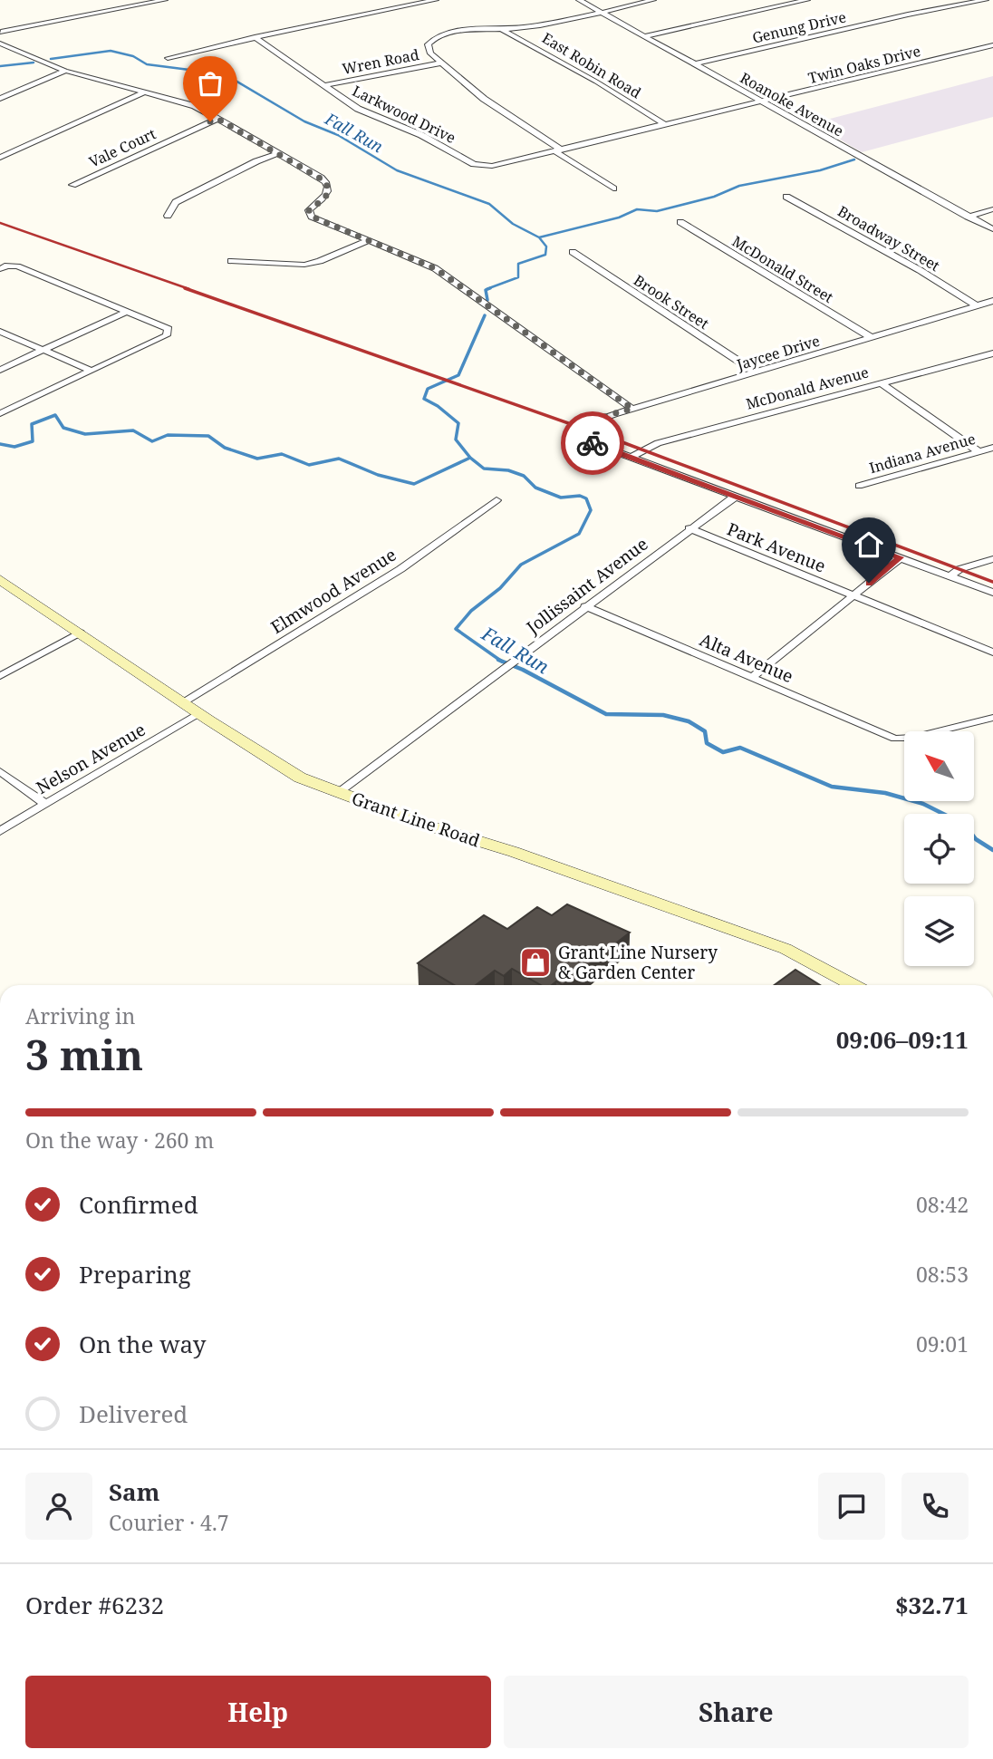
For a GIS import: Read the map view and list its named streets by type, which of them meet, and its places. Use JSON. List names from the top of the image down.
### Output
{
  "streets": {
    "main road": ["Grant Line Road"],
    "street": [
      "Genung Drive",
      "Wren Road",
      "Twin Oaks Drive",
      "East Robin Road",
      "Roanoke Avenue",
      "Larkwood Drive",
      "Vale Court",
      "Broadway Street",
      "McDonald Street",
      "Brook Street",
      "Jaycee Drive",
      "McDonald Avenue",
      "Indiana Avenue",
      "Park Avenue",
      "Jollissaint Avenue",
      "Elmwood Avenue",
      "Alta Avenue",
      "Nelson Avenue"
    ]
  },
  "crossings": [
    ["Genung Drive", "Roanoke Avenue"],
    ["Wren Road", "Larkwood Drive"],
    ["Twin Oaks Drive", "East Robin Road"],
    ["Twin Oaks Drive", "Roanoke Avenue"],
    ["Twin Oaks Drive", "Larkwood Drive"],
    ["Broadway Street", "Jaycee Drive"],
    ["McDonald Street", "Jaycee Drive"],
    ["Brook Street", "Jaycee Drive"],
    ["Jaycee Drive", "McDonald Avenue"],
    ["Park Avenue", "Jollissaint Avenue"],
    ["Jollissaint Avenue", "Alta Avenue"],
    ["Jollissaint Avenue", "Grant Line Road"],
    ["Elmwood Avenue", "Grant Line Road"],
    ["Nelson Avenue", "Grant Line Road"]
  ],
  "water": ["Fall Run"],
  "places": {
    "shop": ["Grant Line Nursery & Garden Center"]
  },
  "north": "top left",
  "page": {
    "heading": ["3 min", "Arriving in", "09:06–09:11"],
    "panel": [
      "Sam",
      "Courier · 4.7",
      "Order #6232",
      "$32.71"
    ],
    "bar": "On the way · 260 m",
    "list": [
      ["Confirmed", "08:42"],
      ["Preparing", "08:53"],
      ["On the way", "09:01"],
      "Delivered"
    ],
    "buttons": ["Help", "Share"]
  }
}
